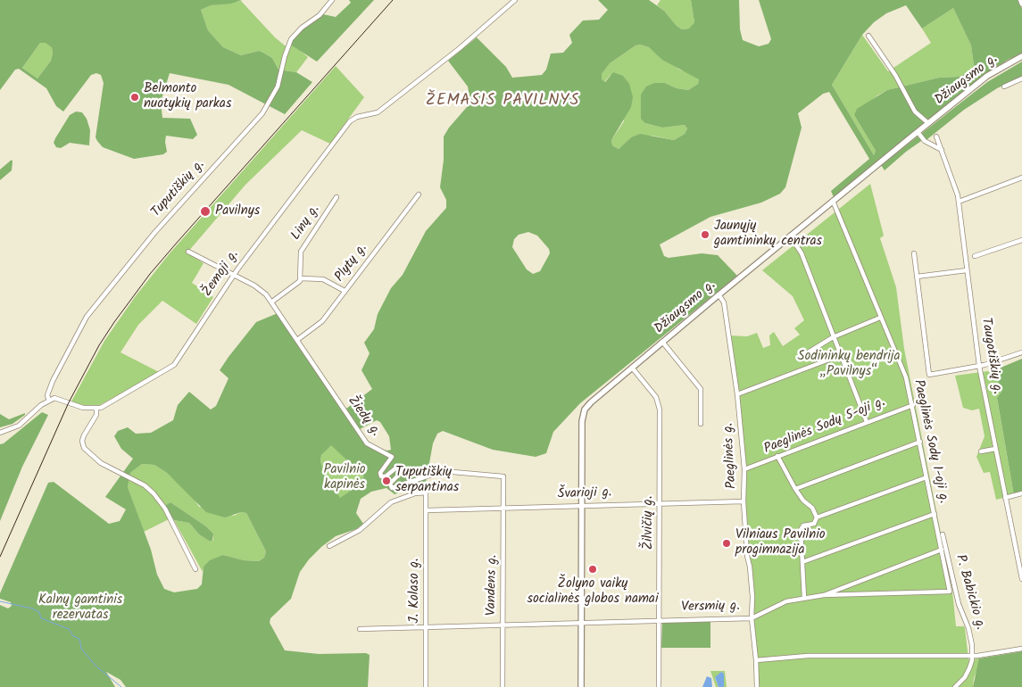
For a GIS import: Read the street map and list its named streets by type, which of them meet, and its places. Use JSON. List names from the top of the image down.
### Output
{
  "streets": {
    "street": [
      "Džiaugsmo g.",
      "Tuputiškių g.",
      "Linų g.",
      "Plytų g.",
      "Žemoji g.",
      "Taugotiškių g.",
      "Žiedų g.",
      "Paeglinės Sodų 5-oji g.",
      "Paeglinės Sodų 1-oji g.",
      "Paeglinės g.",
      "Švarioji g.",
      "Žilvičių g.",
      "Vandens g.",
      "J. Kolaso g.",
      "P. Babickio g.",
      "Versmių g."
    ]
  },
  "crossings": [
    ["Džiaugsmo g.", "Paeglinės Sodų 1-oji g."],
    ["Džiaugsmo g.", "Paeglinės g."],
    ["Džiaugsmo g.", "Švarioji g."],
    ["Džiaugsmo g.", "Žilvičių g."],
    ["Džiaugsmo g.", "Versmių g."],
    ["Plytų g.", "Žiedų g."],
    ["Žemoji g.", "Žiedų g."],
    ["Žiedų g.", "Vandens g."],
    ["Paeglinės Sodų 5-oji g.", "Paeglinės Sodų 1-oji g."],
    ["Paeglinės Sodų 5-oji g.", "Paeglinės g."],
    ["Paeglinės g.", "Švarioji g."],
    ["Paeglinės g.", "Versmių g."],
    ["Švarioji g.", "Žilvičių g."],
    ["Švarioji g.", "Vandens g."],
    ["Švarioji g.", "J. Kolaso g."],
    ["Žilvičių g.", "Versmių g."],
    ["Vandens g.", "Versmių g."],
    ["J. Kolaso g.", "Versmių g."]
  ],
  "districts": ["ŽEMASIS PAVILNYS"],
  "parks": ["Sodininkų bendrija „Pavilnys“", "Pavilnio kapinės", "Kalnų gamtinis rezervatas"],
  "places": [
    "Belmonto nuotykių parkas",
    "Pavilnys",
    "Jaunųjų gamtininkų centras",
    "Tuputiškių serpantinas",
    "Vilniaus Pavilnio progimnazija",
    "Žolyno vaikų socialinės globos namai"
  ]
}
